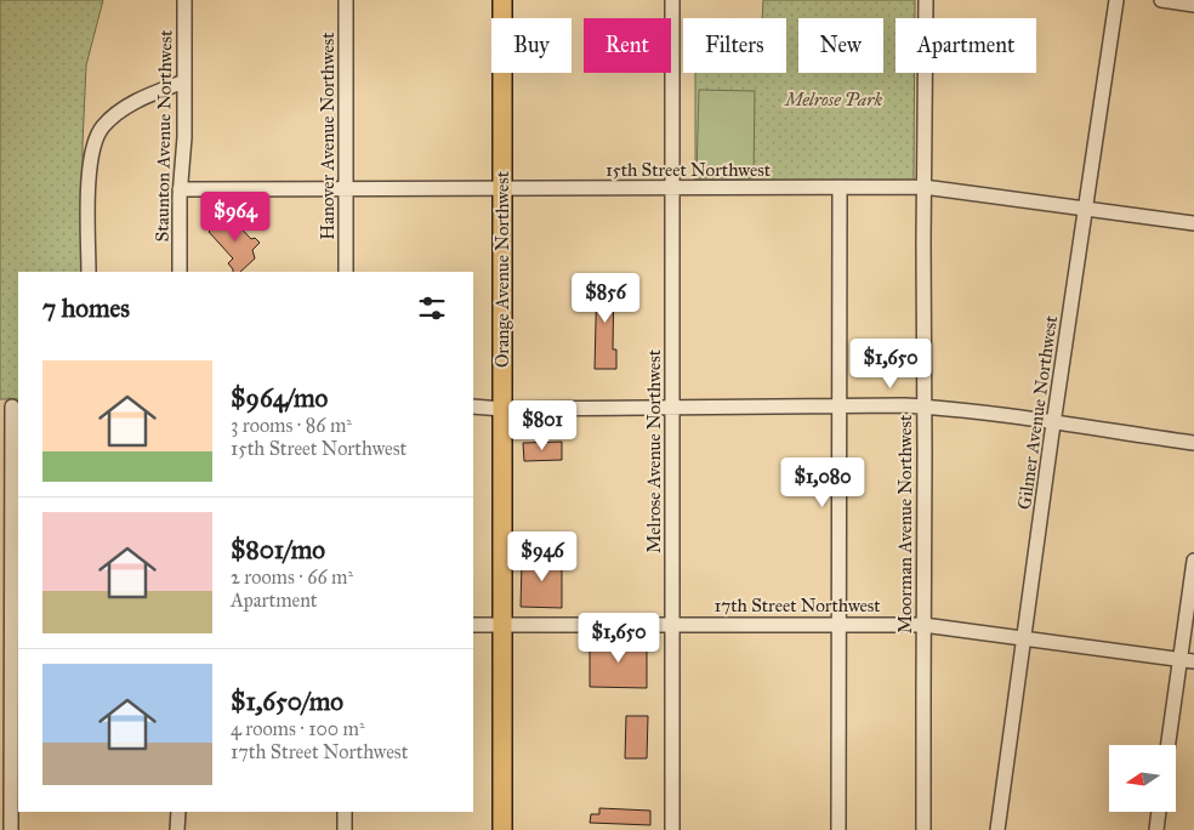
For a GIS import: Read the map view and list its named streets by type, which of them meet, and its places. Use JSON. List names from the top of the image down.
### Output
{
  "streets": {
    "main road": ["Orange Avenue Northwest"],
    "street": [
      "Staunton Avenue Northwest",
      "Hanover Avenue Northwest",
      "15th Street Northwest",
      "Gilmer Avenue Northwest",
      "Melrose Avenue Northwest",
      "Moorman Avenue Northwest",
      "17th Street Northwest"
    ]
  },
  "crossings": [
    ["Staunton Avenue Northwest", "15th Street Northwest"],
    ["Hanover Avenue Northwest", "15th Street Northwest"],
    ["15th Street Northwest", "Orange Avenue Northwest"],
    ["15th Street Northwest", "Gilmer Avenue Northwest"],
    ["15th Street Northwest", "Melrose Avenue Northwest"],
    ["15th Street Northwest", "Moorman Avenue Northwest"],
    ["Orange Avenue Northwest", "17th Street Northwest"],
    ["Gilmer Avenue Northwest", "17th Street Northwest"],
    ["Melrose Avenue Northwest", "17th Street Northwest"],
    ["Moorman Avenue Northwest", "17th Street Northwest"]
  ],
  "parks": ["Melrose Park"],
  "north": "left",
  "page": {
    "chip": [
      "Buy",
      "Rent",
      "Filters",
      "New",
      "Apartment"
    ],
    "price": [
      "$964",
      "$856",
      "$1,650",
      "$801",
      "$1,080",
      "$946",
      "$1,650"
    ],
    "heading": "7 homes",
    "list": [
      {
        "name": "$964/mo",
        "note": "3 rooms · 86 m² · 15th Street Northwest"
      },
      {
        "name": "$801/mo",
        "note": "2 rooms · 66 m² · Apartment"
      },
      {
        "name": "$1,650/mo",
        "note": "4 rooms · 100 m² · 17th Street Northwest"
      }
    ]
  }
}
